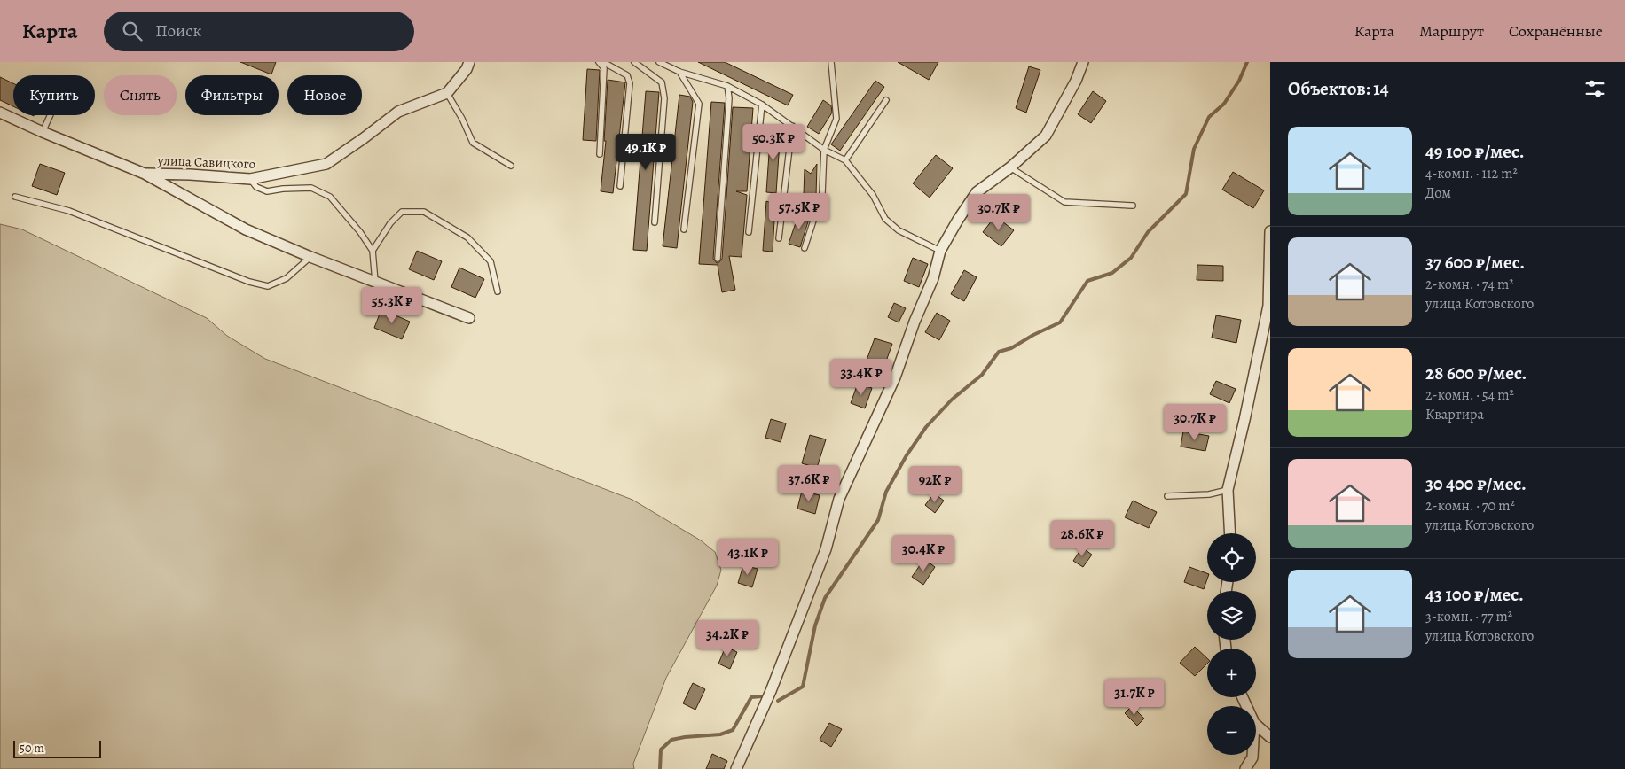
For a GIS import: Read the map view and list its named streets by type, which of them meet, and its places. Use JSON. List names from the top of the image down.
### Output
{
  "streets": {
    "street": ["улица Савицкого"]
  },
  "scale_bar": "50 m",
  "page": {
    "header": "Карта",
    "search": "Поиск",
    "nav": ["Карта", "Маршрут", "Сохранённые"],
    "heading": "Объектов: 14",
    "chip": [
      "Купить",
      "Снять",
      "Фильтры",
      "Новое"
    ],
    "list": [
      {
        "name": "49 100 ₽/мес.",
        "note": "4-комн. · 112 m² · Дом"
      },
      {
        "name": "37 600 ₽/мес.",
        "note": "2-комн. · 74 m² · улица Котовского"
      },
      {
        "name": "28 600 ₽/мес.",
        "note": "2-комн. · 54 m² · Квартира"
      },
      {
        "name": "30 400 ₽/мес.",
        "note": "2-комн. · 70 m² · улица Котовского"
      },
      {
        "name": "43 100 ₽/мес.",
        "note": "3-комн. · 77 m² · улица Котовского"
      }
    ],
    "price": [
      "50.3K ₽",
      "49.1K ₽",
      "57.5K ₽",
      "30.7K ₽",
      "55.3K ₽",
      "33.4K ₽",
      "30.7K ₽",
      "37.6K ₽",
      "92K ₽",
      "28.6K ₽",
      "30.4K ₽",
      "43.1K ₽",
      "34.2K ₽",
      "31.7K ₽"
    ],
    "map_buttons": ["+", "−"],
    "scale": "50 m"
  }
}
